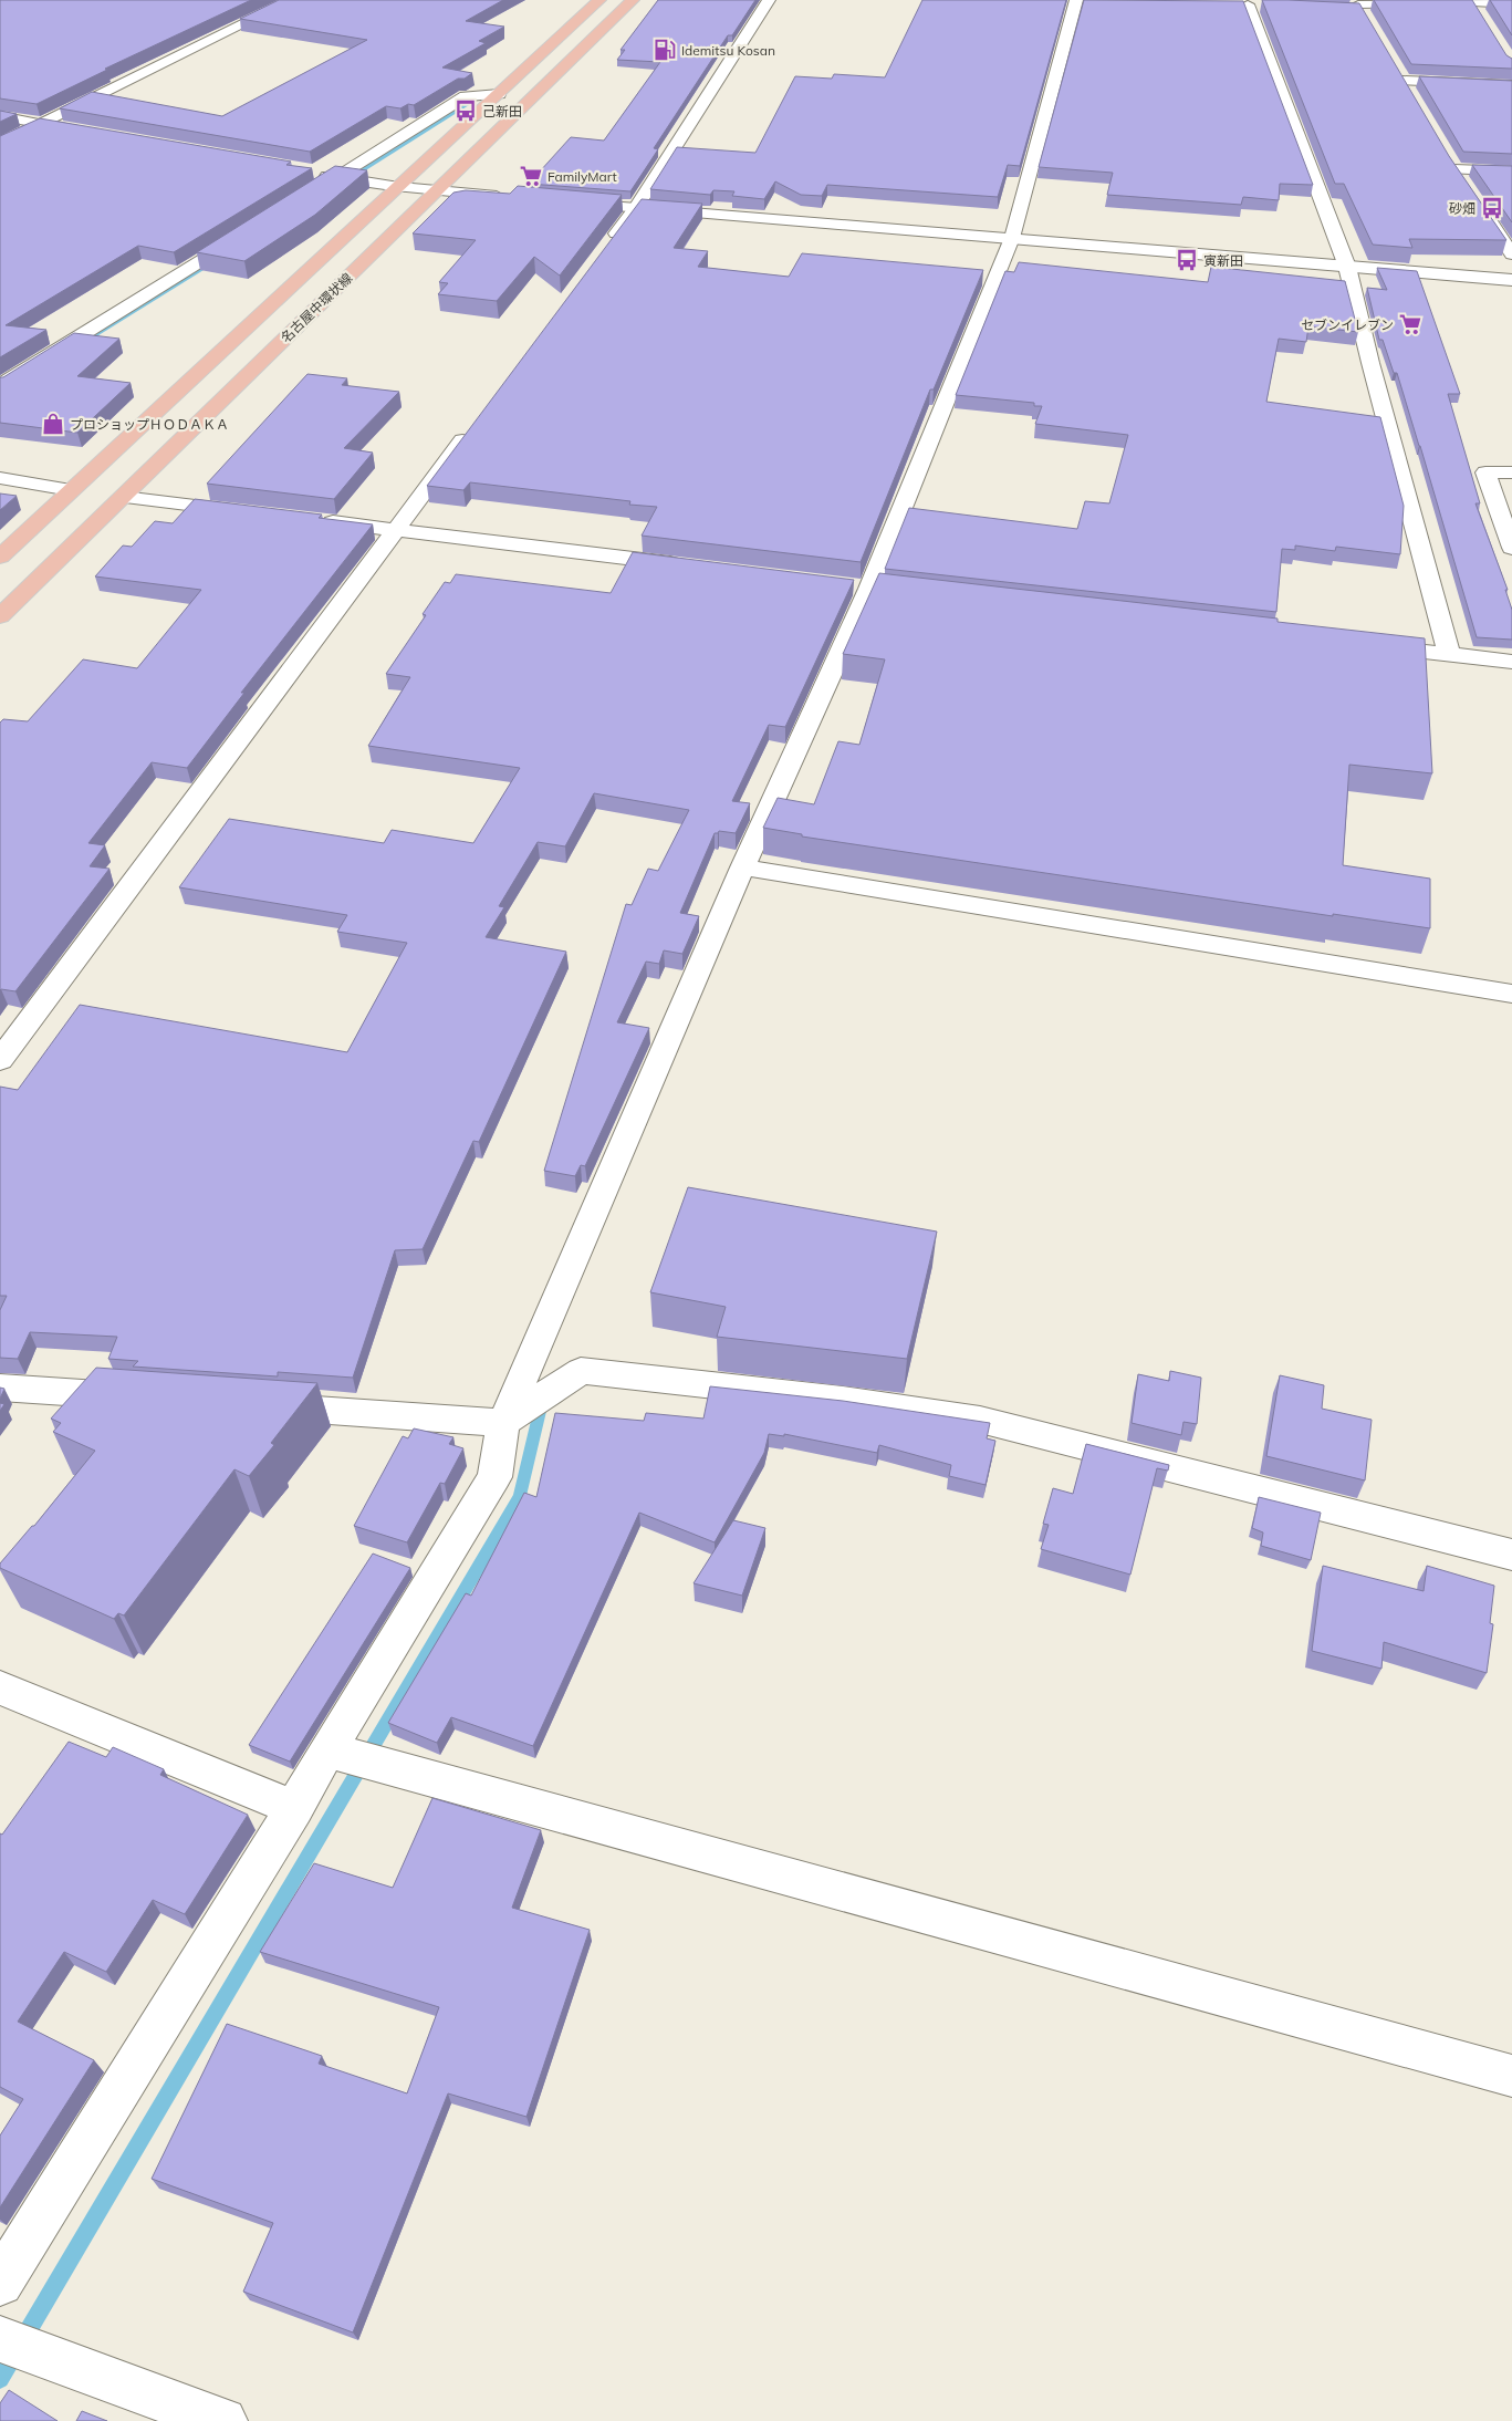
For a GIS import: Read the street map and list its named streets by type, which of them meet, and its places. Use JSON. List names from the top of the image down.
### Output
{
  "streets": {
    "main road": ["名古屋中環状線"]
  },
  "places": {
    "fuel station": ["Idemitsu Kosan"],
    "bus stop": ["己新田", "砂畑", "寅新田"],
    "supermarket": ["FamilyMart", "セブンイレブン"],
    "shop": ["プロショップＨＯＤＡＫＡ"]
  }
}
